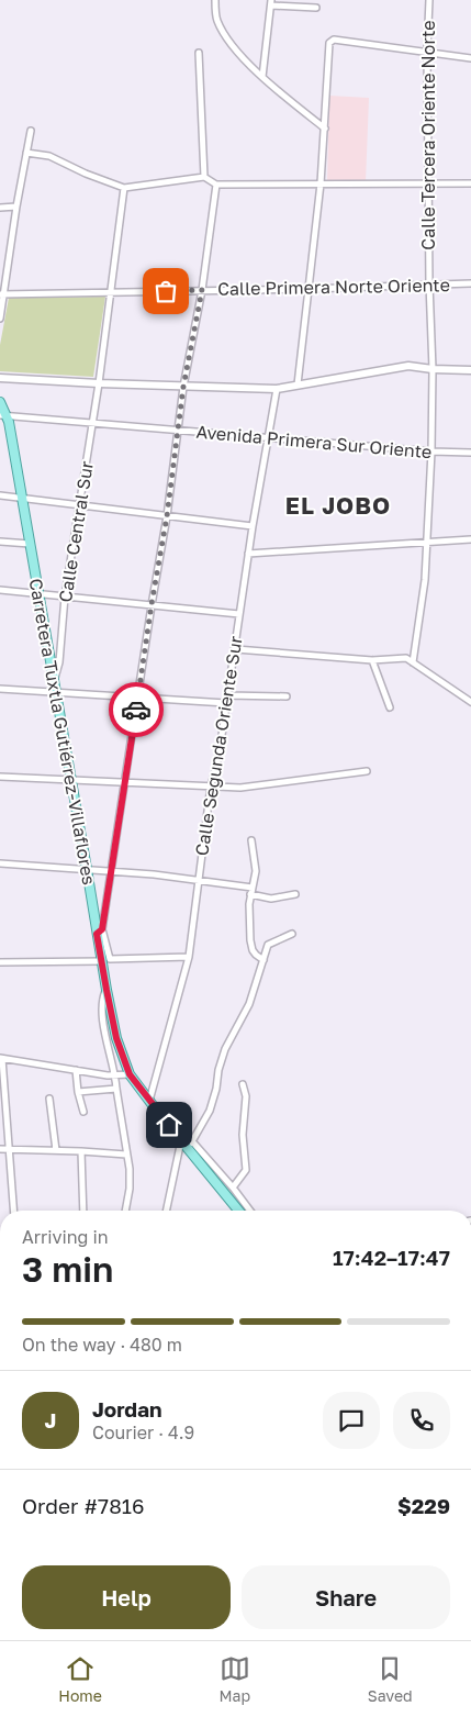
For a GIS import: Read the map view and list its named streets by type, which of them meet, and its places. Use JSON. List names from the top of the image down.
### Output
{
  "streets": {
    "main road": ["Carretera Tuxtla Gutiérrez-Villaflores"],
    "street": [
      "Calle Tercera Oriente Norte",
      "Calle Primera Norte Oriente",
      "Avenida Primera Sur Oriente",
      "Calle Central Sur",
      "Calle Segunda Oriente Sur"
    ]
  },
  "crossings": [
    ["Calle Tercera Oriente Norte", "Calle Primera Norte Oriente"],
    ["Calle Tercera Oriente Norte", "Avenida Primera Sur Oriente"],
    ["Calle Primera Norte Oriente", "Calle Central Sur"],
    ["Avenida Primera Sur Oriente", "Calle Central Sur"],
    ["Avenida Primera Sur Oriente", "Carretera Tuxtla Gutiérrez-Villaflores"],
    ["Avenida Primera Sur Oriente", "Calle Segunda Oriente Sur"],
    ["Calle Central Sur", "Carretera Tuxtla Gutiérrez-Villaflores"],
    ["Carretera Tuxtla Gutiérrez-Villaflores", "Calle Segunda Oriente Sur"]
  ],
  "districts": ["EL JOBO"],
  "page": {
    "heading": ["3 min", "Arriving in", "17:42–17:47"],
    "panel": [
      "Jordan",
      "Courier · 4.9",
      "Order #7816",
      "$229"
    ],
    "bar": "On the way · 480 m",
    "round": "J",
    "buttons": ["Help", "Share"],
    "tabs": ["Home", "Map", "Saved"]
  }
}
